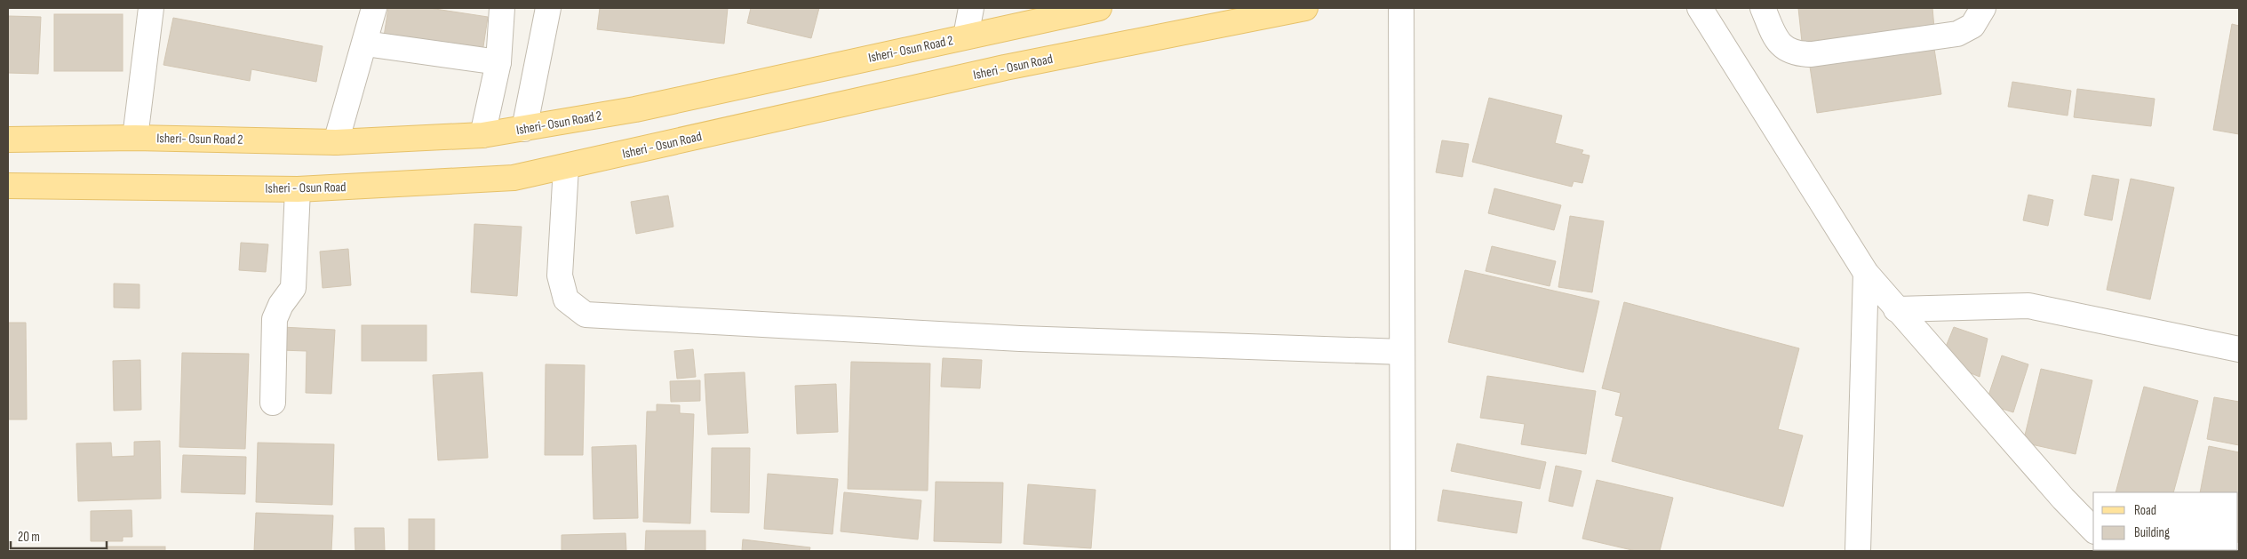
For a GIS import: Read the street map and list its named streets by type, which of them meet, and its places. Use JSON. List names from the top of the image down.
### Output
{
  "streets": {
    "main road": ["Isheri- Osun Road 2", "Isheri - Osun Road"]
  },
  "legend": ["Road", "Building"],
  "scale_bar": "20 m"
}
